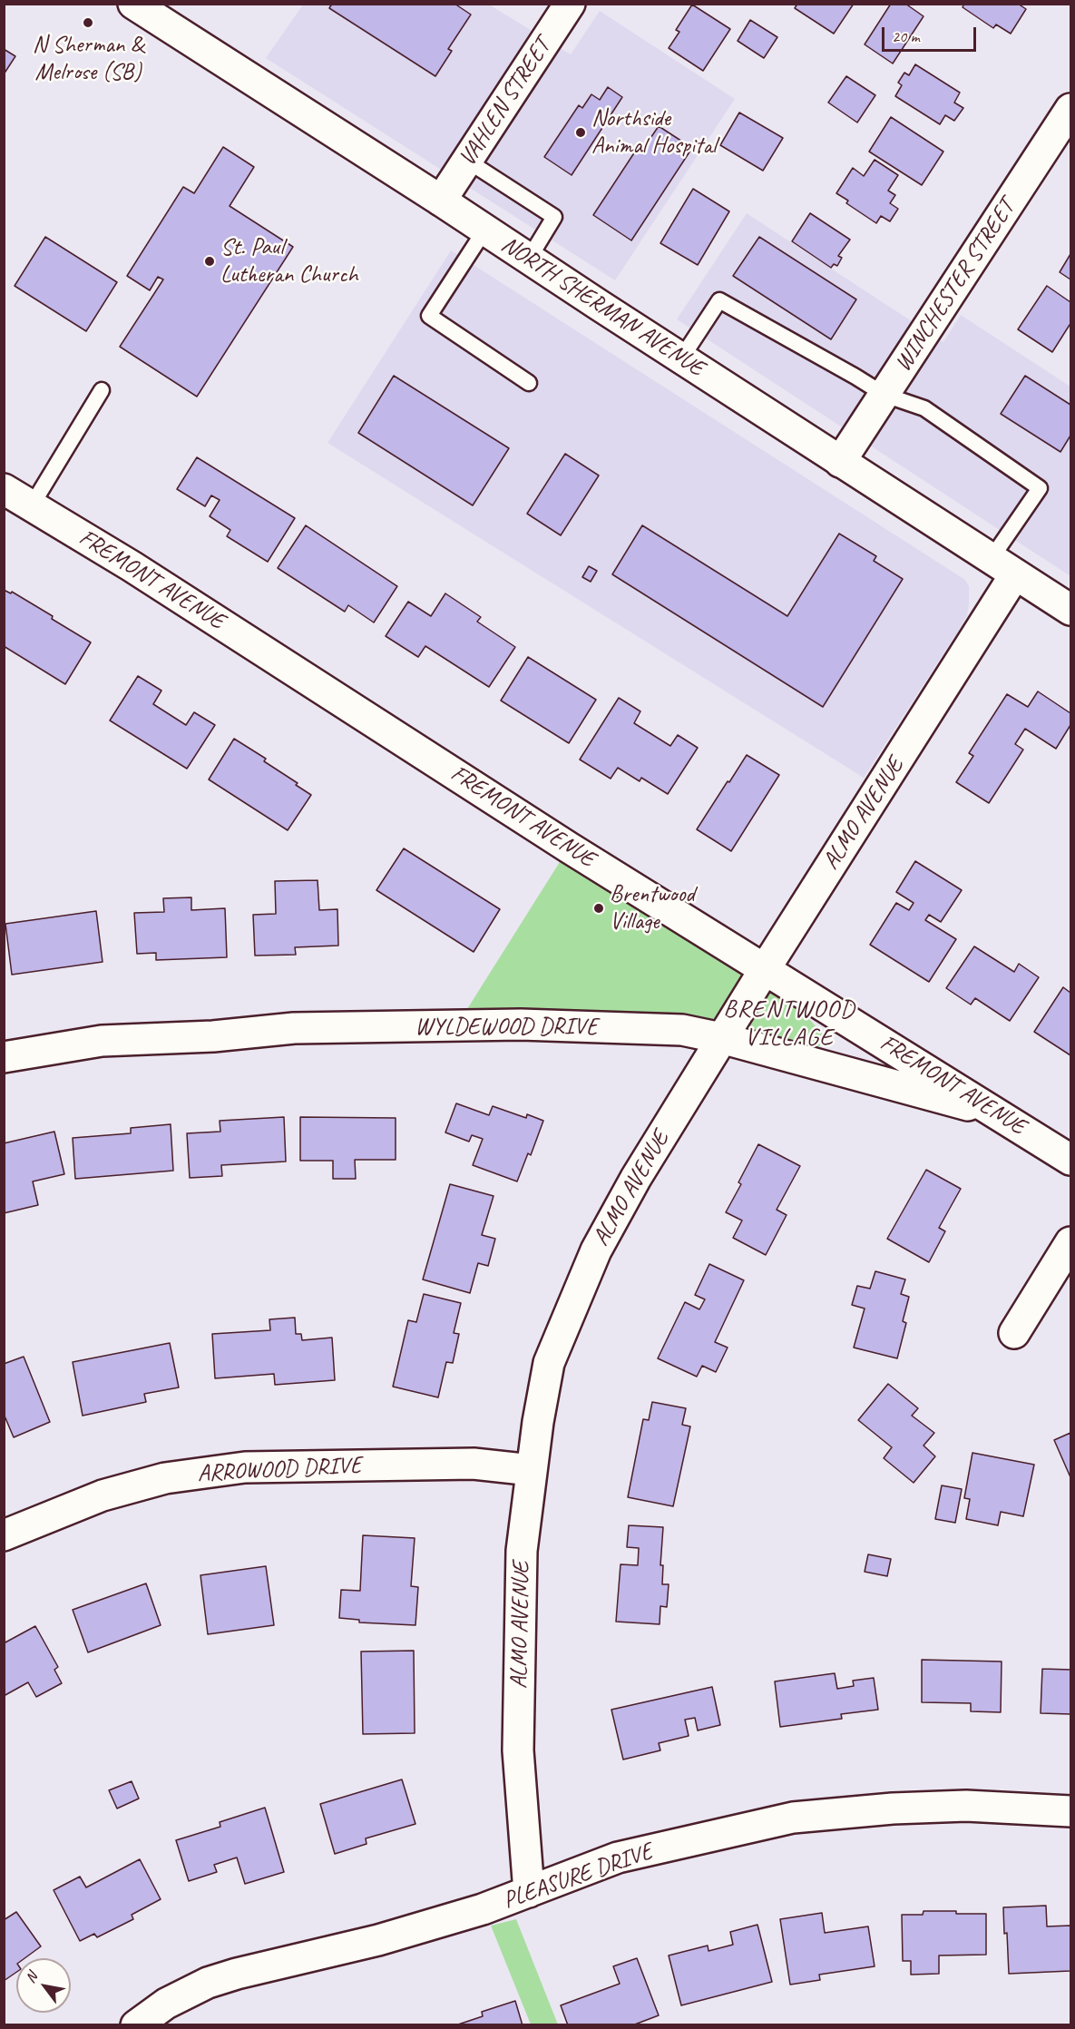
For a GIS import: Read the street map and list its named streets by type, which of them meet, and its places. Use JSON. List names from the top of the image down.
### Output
{
  "streets": {
    "street": [
      "VAHLEN STREET",
      "WINCHESTER STREET",
      "NORTH SHERMAN AVENUE",
      "FREMONT AVENUE",
      "ALMO AVENUE",
      "WYLDEWOOD DRIVE",
      "ARROWOOD DRIVE",
      "PLEASURE DRIVE"
    ]
  },
  "crossings": [
    ["VAHLEN STREET", "NORTH SHERMAN AVENUE"],
    ["WINCHESTER STREET", "NORTH SHERMAN AVENUE"],
    ["NORTH SHERMAN AVENUE", "ALMO AVENUE"],
    ["FREMONT AVENUE", "ALMO AVENUE"],
    ["FREMONT AVENUE", "WYLDEWOOD DRIVE"],
    ["ALMO AVENUE", "WYLDEWOOD DRIVE"],
    ["ALMO AVENUE", "ARROWOOD DRIVE"],
    ["ALMO AVENUE", "PLEASURE DRIVE"]
  ],
  "districts": ["BRENTWOOD VILLAGE"],
  "places": [
    "N Sherman & Melrose (SB)",
    "Northside Animal Hospital",
    "St. Paul Lutheran Church",
    "Brentwood Village"
  ],
  "scale_bar": "20 m",
  "north": "top left"
}
